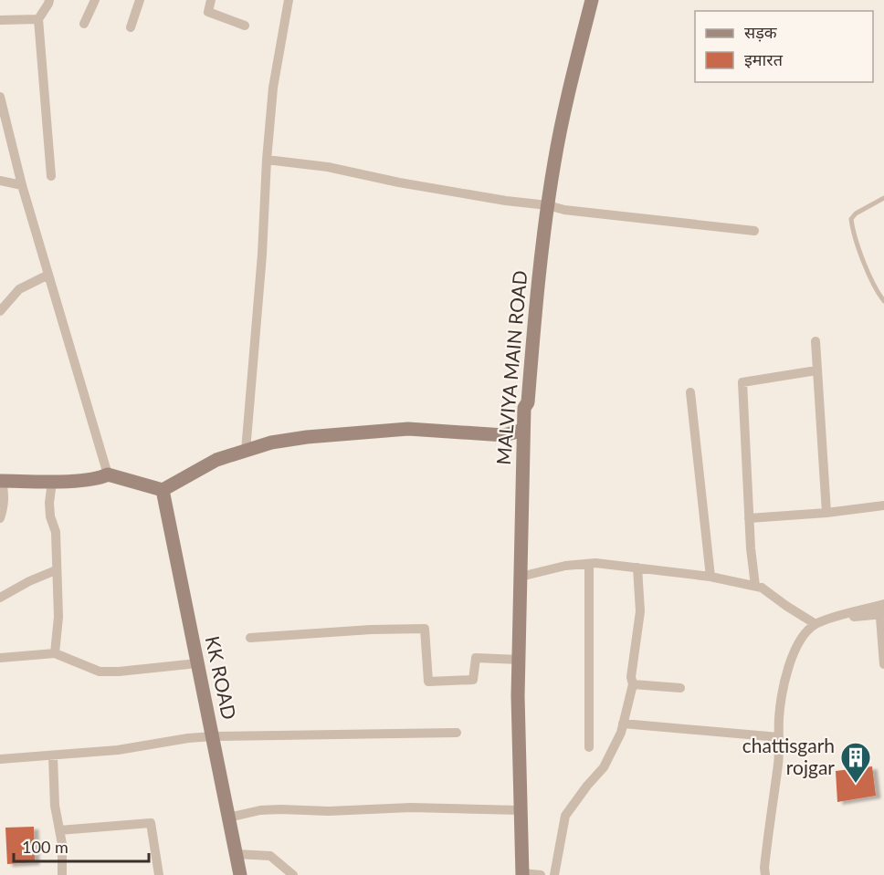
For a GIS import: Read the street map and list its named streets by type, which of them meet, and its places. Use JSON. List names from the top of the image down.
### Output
{
  "streets": {
    "street": ["MALVIYA MAIN ROAD", "KK ROAD"]
  },
  "places": {
    "building": ["chattisgarh rojgar"]
  },
  "legend": ["सड़क", "इमारत"],
  "scale_bar": "100 m"
}
